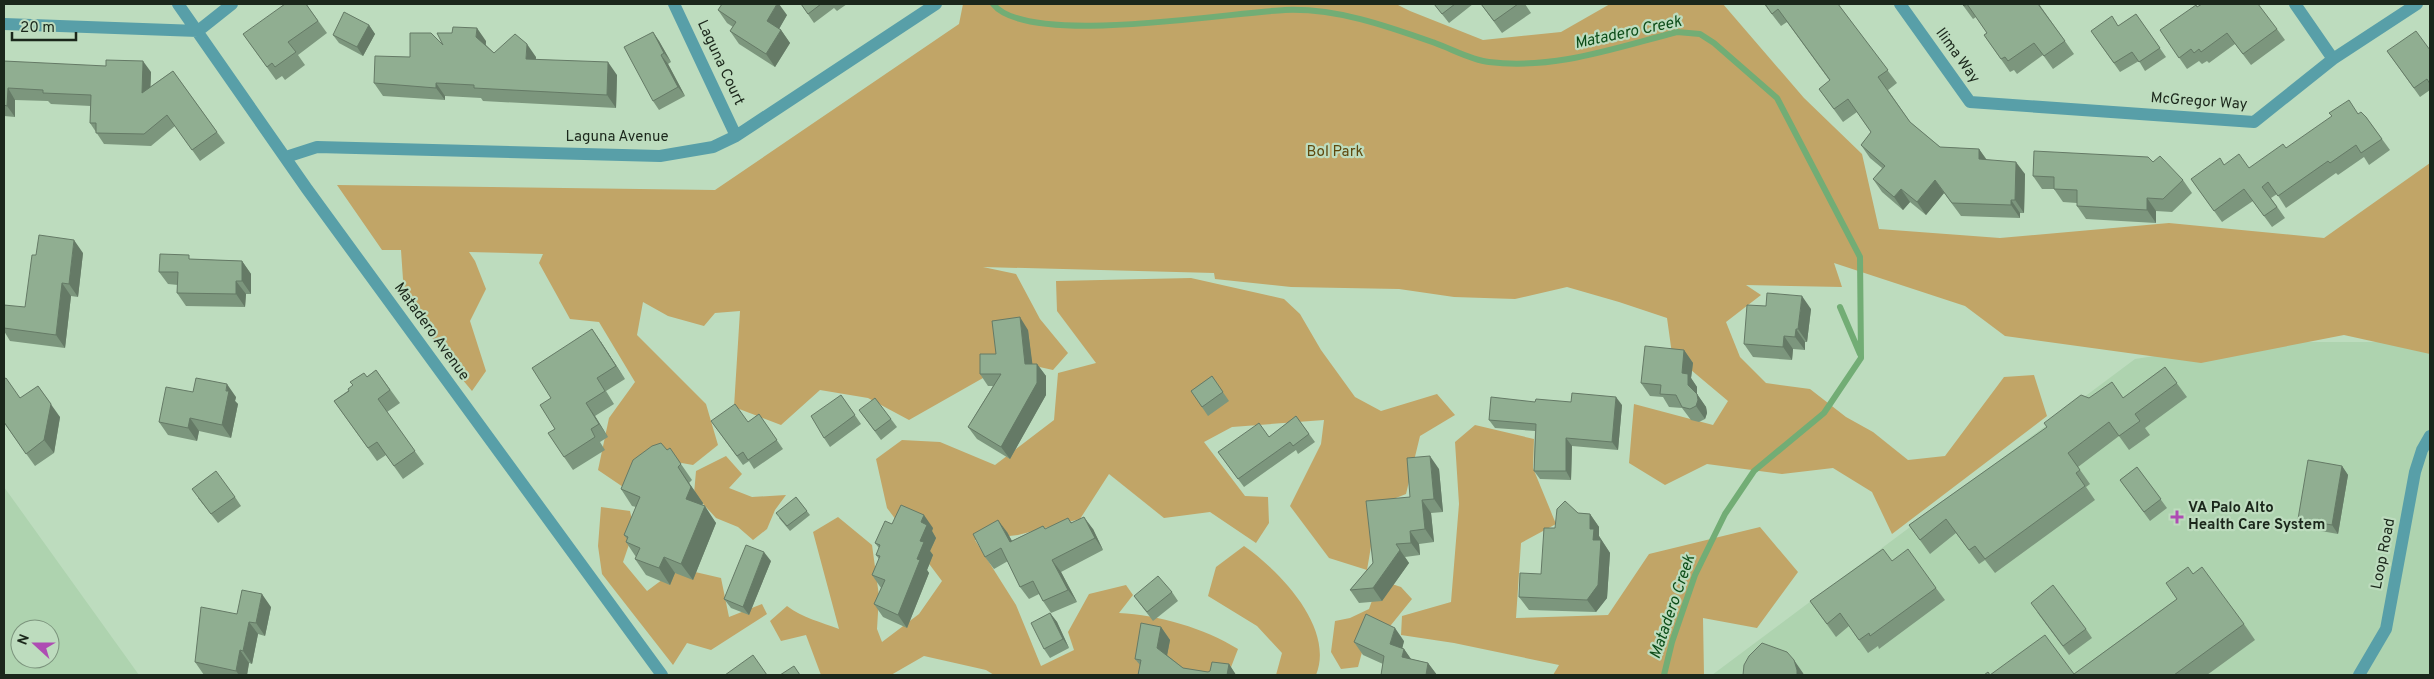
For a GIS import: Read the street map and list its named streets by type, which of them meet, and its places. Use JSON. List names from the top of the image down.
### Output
{
  "streets": {
    "street": [
      "Ilima Way",
      "Laguna Court",
      "McGregor Way",
      "Laguna Avenue",
      "Matadero Avenue",
      "Loop Road"
    ]
  },
  "crossings": [
    ["Ilima Way", "McGregor Way"],
    ["Laguna Court", "Laguna Avenue"],
    ["Laguna Avenue", "Matadero Avenue"]
  ],
  "water": ["Matadero Creek"],
  "parks": ["Bol Park"],
  "places": {
    "health": ["VA Palo Alto Health Care System"]
  },
  "scale_bar": "20 m",
  "north": "left"
}
